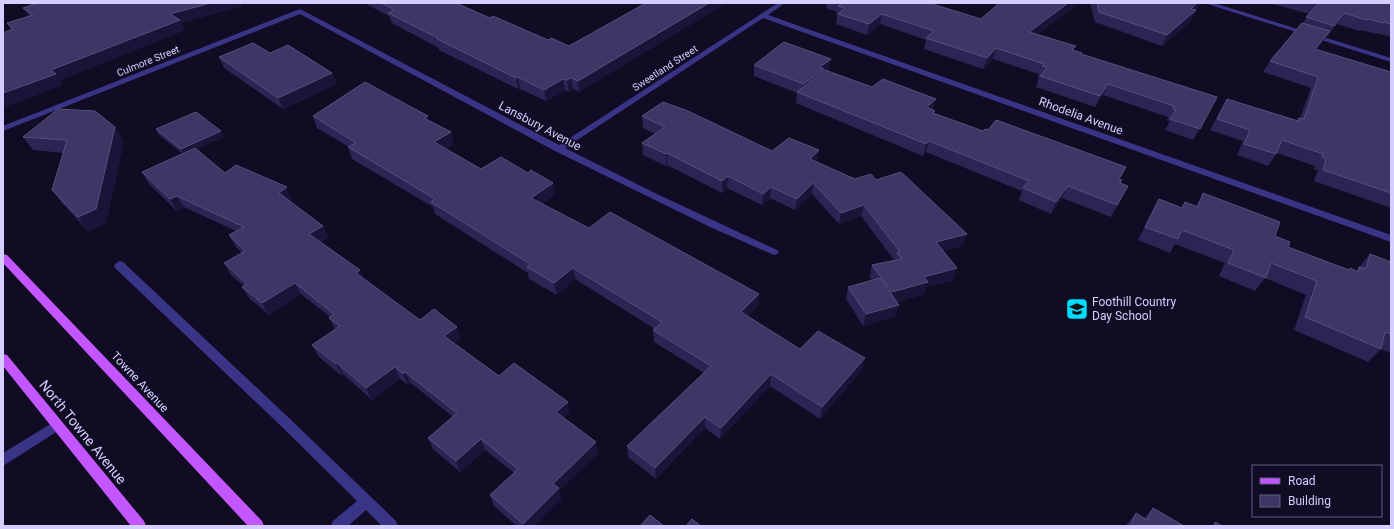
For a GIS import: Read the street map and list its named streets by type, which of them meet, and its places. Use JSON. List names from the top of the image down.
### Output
{
  "streets": {
    "main road": ["Towne Avenue", "North Towne Avenue"],
    "street": [
      "Culmore Street",
      "Sweetland Street",
      "Rhodelia Avenue",
      "Lansbury Avenue"
    ]
  },
  "crossings": [
    ["Culmore Street", "Lansbury Avenue"],
    ["Sweetland Street", "Rhodelia Avenue"],
    ["Sweetland Street", "Lansbury Avenue"]
  ],
  "places": {
    "school or university": ["Foothill Country Day School"]
  },
  "legend": ["Road", "Building"]
}
